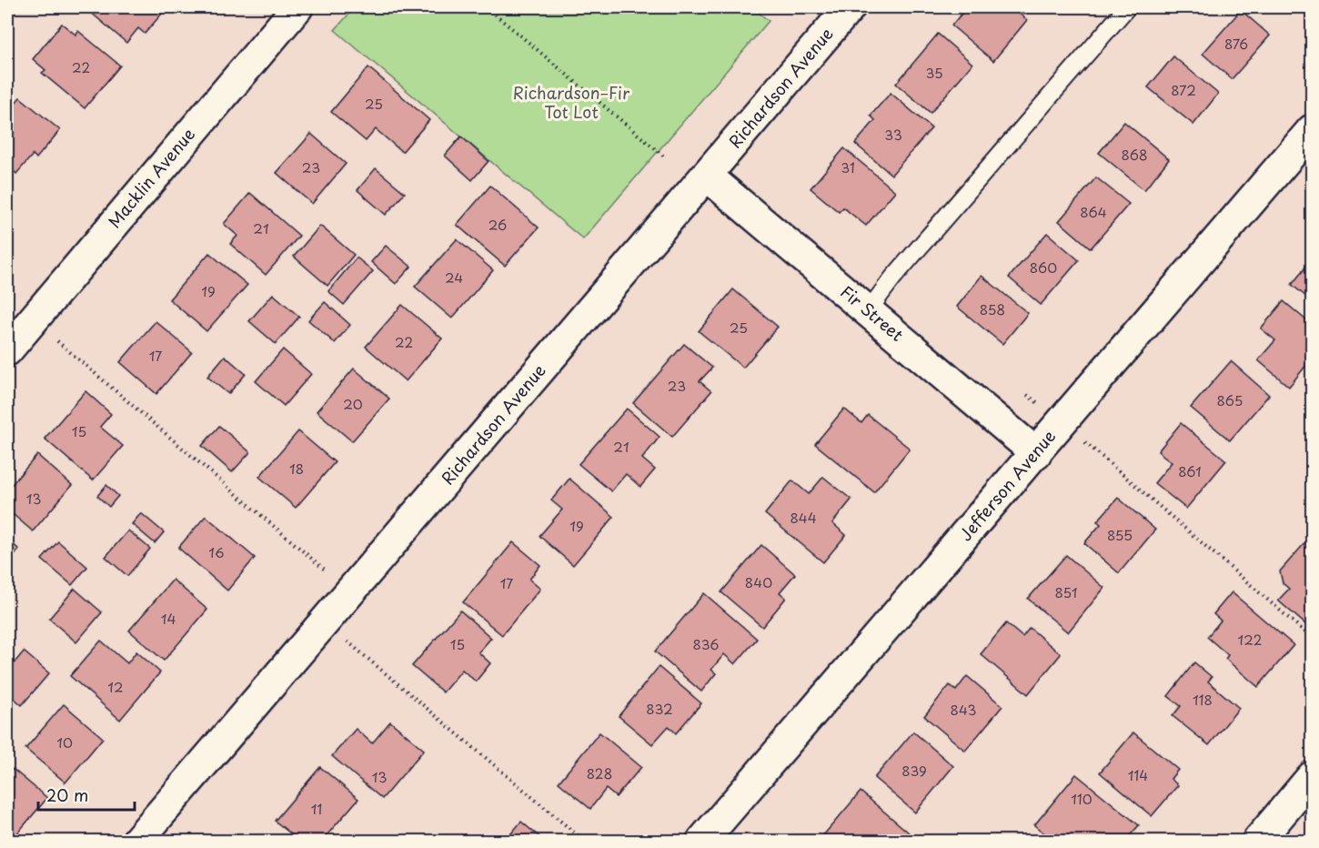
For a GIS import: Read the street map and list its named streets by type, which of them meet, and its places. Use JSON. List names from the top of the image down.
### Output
{
  "streets": {
    "street": [
      "Richardson Avenue",
      "Macklin Avenue",
      "Fir Street",
      "Jefferson Avenue"
    ]
  },
  "crossings": [
    ["Richardson Avenue", "Fir Street"],
    ["Fir Street", "Jefferson Avenue"]
  ],
  "parks": ["Richardson–Fir Tot Lot"],
  "house_numbers": [
    "876",
    "22",
    "35",
    "872",
    "25",
    "33",
    "868",
    "23",
    "31",
    "864",
    "26",
    "21",
    "860",
    "24",
    "19",
    "858",
    "25",
    "22",
    "17",
    "23",
    "865",
    "20",
    "15",
    "21",
    "18",
    "861",
    "13",
    "844",
    "19",
    "855",
    "16",
    "840",
    "17",
    "851",
    "14",
    "122",
    "15",
    "836",
    "12",
    "118",
    "832",
    "843",
    "10",
    "839",
    "828",
    "114",
    "13",
    "110",
    "11"
  ],
  "scale_bar": "20 m"
}
